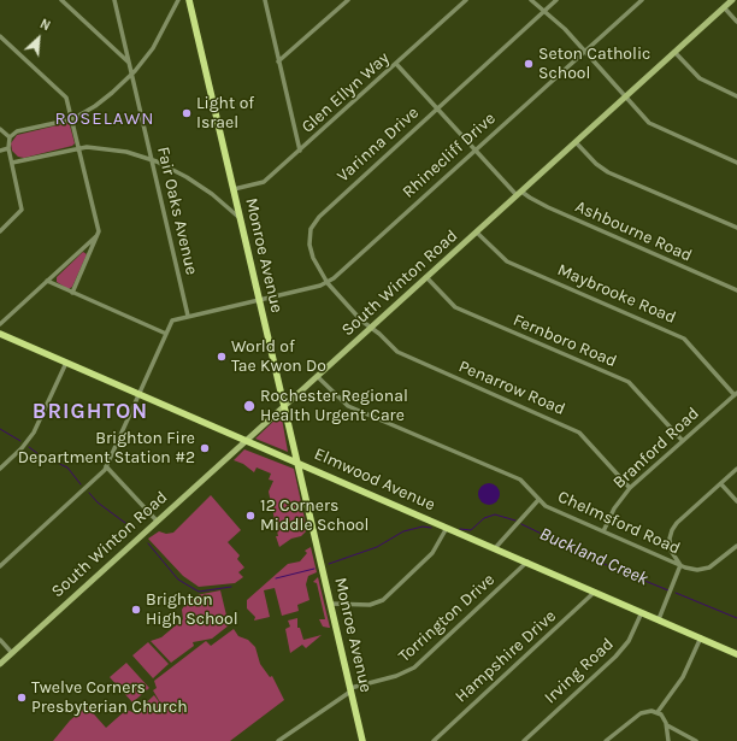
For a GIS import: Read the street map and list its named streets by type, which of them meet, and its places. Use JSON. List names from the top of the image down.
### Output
{
  "streets": {
    "main road": ["Monroe Avenue", "South Winton Road", "Elmwood Avenue"],
    "street": [
      "Glen Ellyn Way",
      "Varinna Drive",
      "Rhinecliff Drive",
      "Fair Oaks Avenue",
      "Ashbourne Road",
      "Maybrooke Road",
      "Fernboro Road",
      "Penarrow Road",
      "Branford Road",
      "Chelmsford Road",
      "Torrington Drive",
      "Hampshire Drive",
      "Irving Road"
    ]
  },
  "crossings": [
    ["Glen Ellyn Way", "Ashbourne Road"],
    ["Glen Ellyn Way", "Monroe Avenue"],
    ["Varinna Drive", "Rhinecliff Drive"],
    ["Varinna Drive", "Ashbourne Road"],
    ["Varinna Drive", "South Winton Road"],
    ["Varinna Drive", "Penarrow Road"],
    ["Rhinecliff Drive", "Fair Oaks Avenue"],
    ["Rhinecliff Drive", "Ashbourne Road"],
    ["Rhinecliff Drive", "Monroe Avenue"],
    ["Ashbourne Road", "South Winton Road"],
    ["Monroe Avenue", "South Winton Road"],
    ["Monroe Avenue", "Elmwood Avenue"],
    ["Monroe Avenue", "Torrington Drive"],
    ["South Winton Road", "Maybrooke Road"],
    ["South Winton Road", "Fernboro Road"],
    ["South Winton Road", "Penarrow Road"],
    ["South Winton Road", "Elmwood Avenue"],
    ["South Winton Road", "Chelmsford Road"],
    ["Maybrooke Road", "Branford Road"],
    ["Fernboro Road", "Branford Road"],
    ["Penarrow Road", "Branford Road"],
    ["Branford Road", "Chelmsford Road"],
    ["Elmwood Avenue", "Torrington Drive"],
    ["Elmwood Avenue", "Hampshire Drive"],
    ["Elmwood Avenue", "Irving Road"]
  ],
  "districts": ["ROSELAWN", "BRIGHTON"],
  "water": ["Buckland Creek"],
  "places": [
    "Seton Catholic School",
    "Light of Israel",
    "World of Tae Kwon Do",
    "Rochester Regional Health Urgent Care",
    "Brighton Fire Department Station #2",
    "12 Corners Middle School",
    "Brighton High School",
    "Twelve Corners Presbyterian Church"
  ],
  "north": "top right"
}
